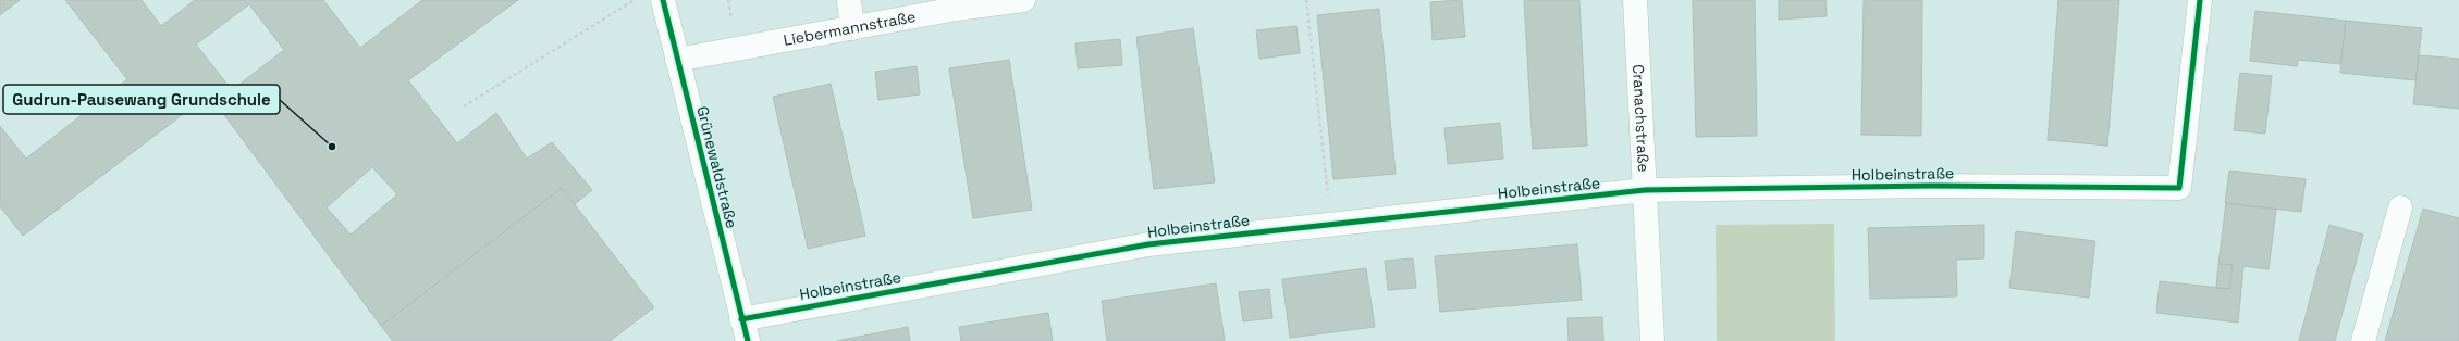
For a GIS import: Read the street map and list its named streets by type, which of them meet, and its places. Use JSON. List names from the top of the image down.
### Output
{
  "streets": {
    "street": [
      "Liebermannstraße",
      "Cranachstraße",
      "Grünewaldstraße",
      "Holbeinstraße"
    ]
  },
  "crossings": [
    ["Liebermannstraße", "Grünewaldstraße"],
    ["Cranachstraße", "Holbeinstraße"],
    ["Grünewaldstraße", "Holbeinstraße"]
  ],
  "places": ["Gudrun-Pausewang Grundschule"]
}
